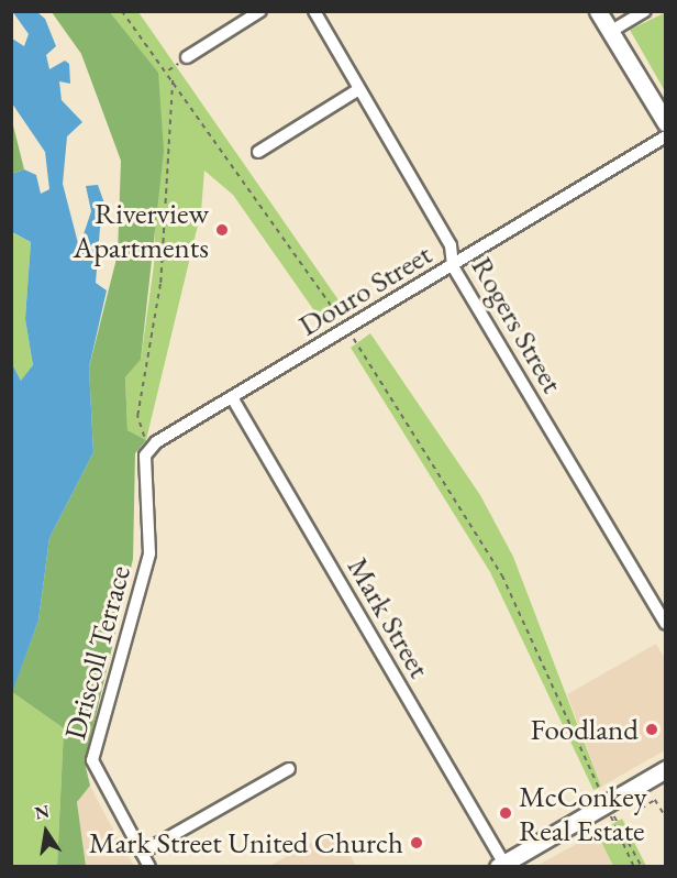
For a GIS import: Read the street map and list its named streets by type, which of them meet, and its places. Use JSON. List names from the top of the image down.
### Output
{
  "streets": {
    "street": [
      "Douro Street",
      "Rogers Street",
      "Mark Street",
      "Driscoll Terrace"
    ]
  },
  "crossings": [
    ["Douro Street", "Rogers Street"],
    ["Douro Street", "Mark Street"],
    ["Douro Street", "Driscoll Terrace"]
  ],
  "places": [
    "Riverview Apartments",
    "Foodland",
    "McConkey Real Estate",
    "Mark Street United Church"
  ],
  "north": "top"
}
